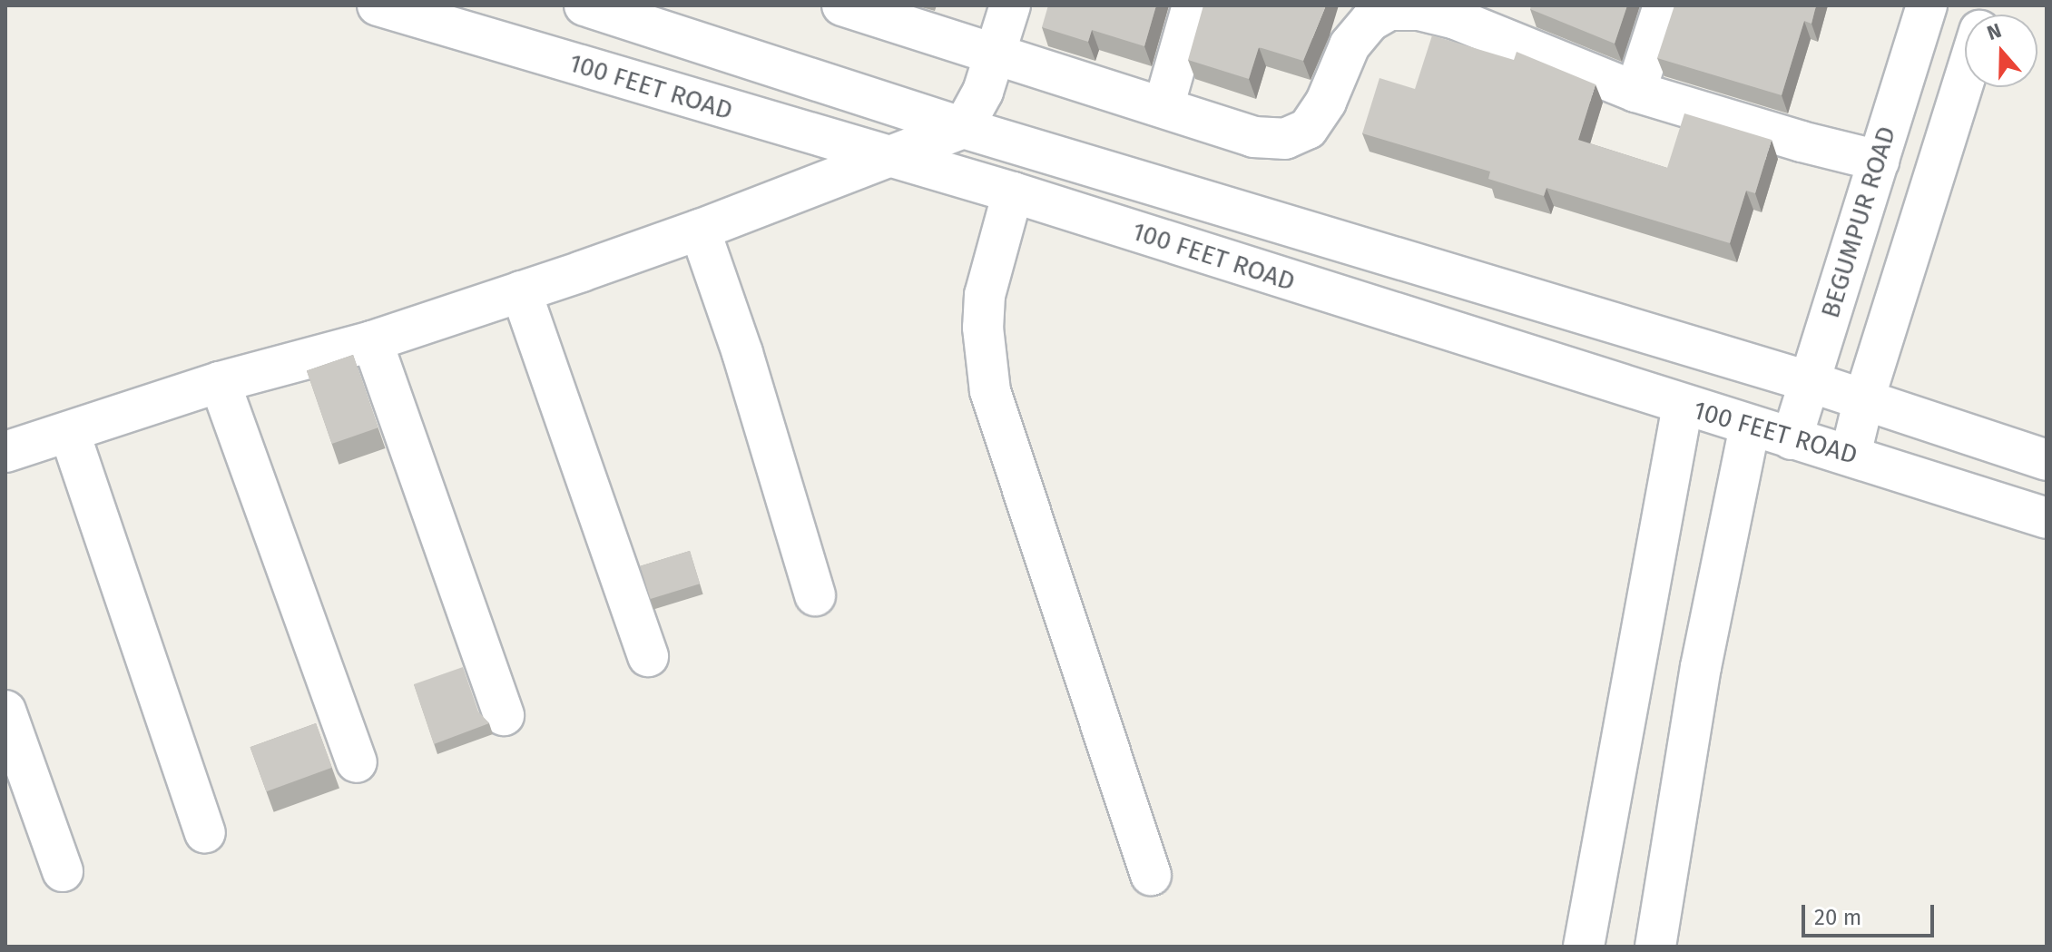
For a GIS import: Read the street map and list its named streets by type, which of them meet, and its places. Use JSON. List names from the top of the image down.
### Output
{
  "streets": {
    "street": ["100 FEET ROAD", "BEGUMPUR ROAD"]
  },
  "crossings": [
    ["100 FEET ROAD", "BEGUMPUR ROAD"]
  ],
  "scale_bar": "20 m",
  "north": "top"
}
